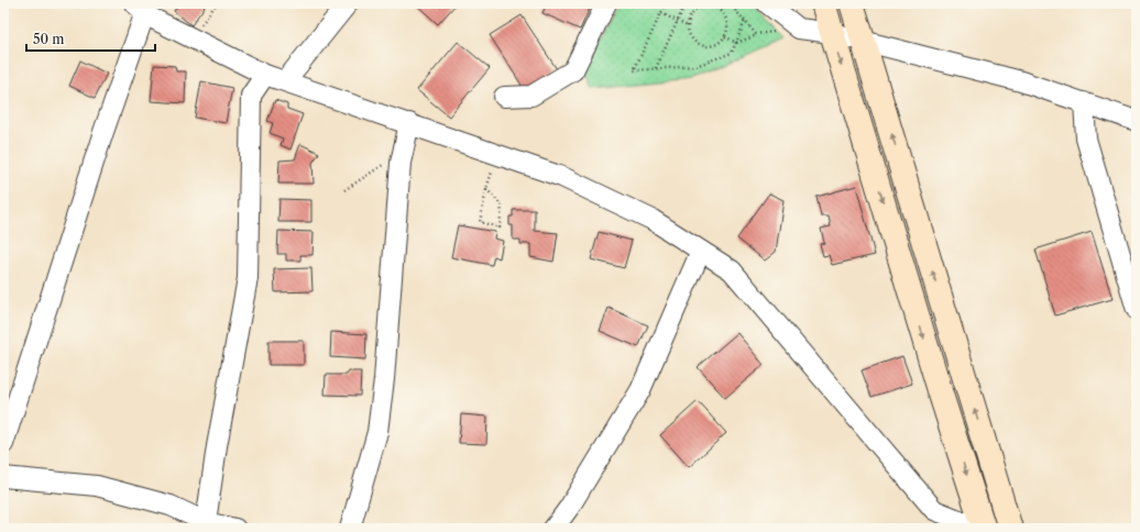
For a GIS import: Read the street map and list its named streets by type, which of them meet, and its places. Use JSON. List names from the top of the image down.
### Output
{
  "scale_bar": "50 m"
}
